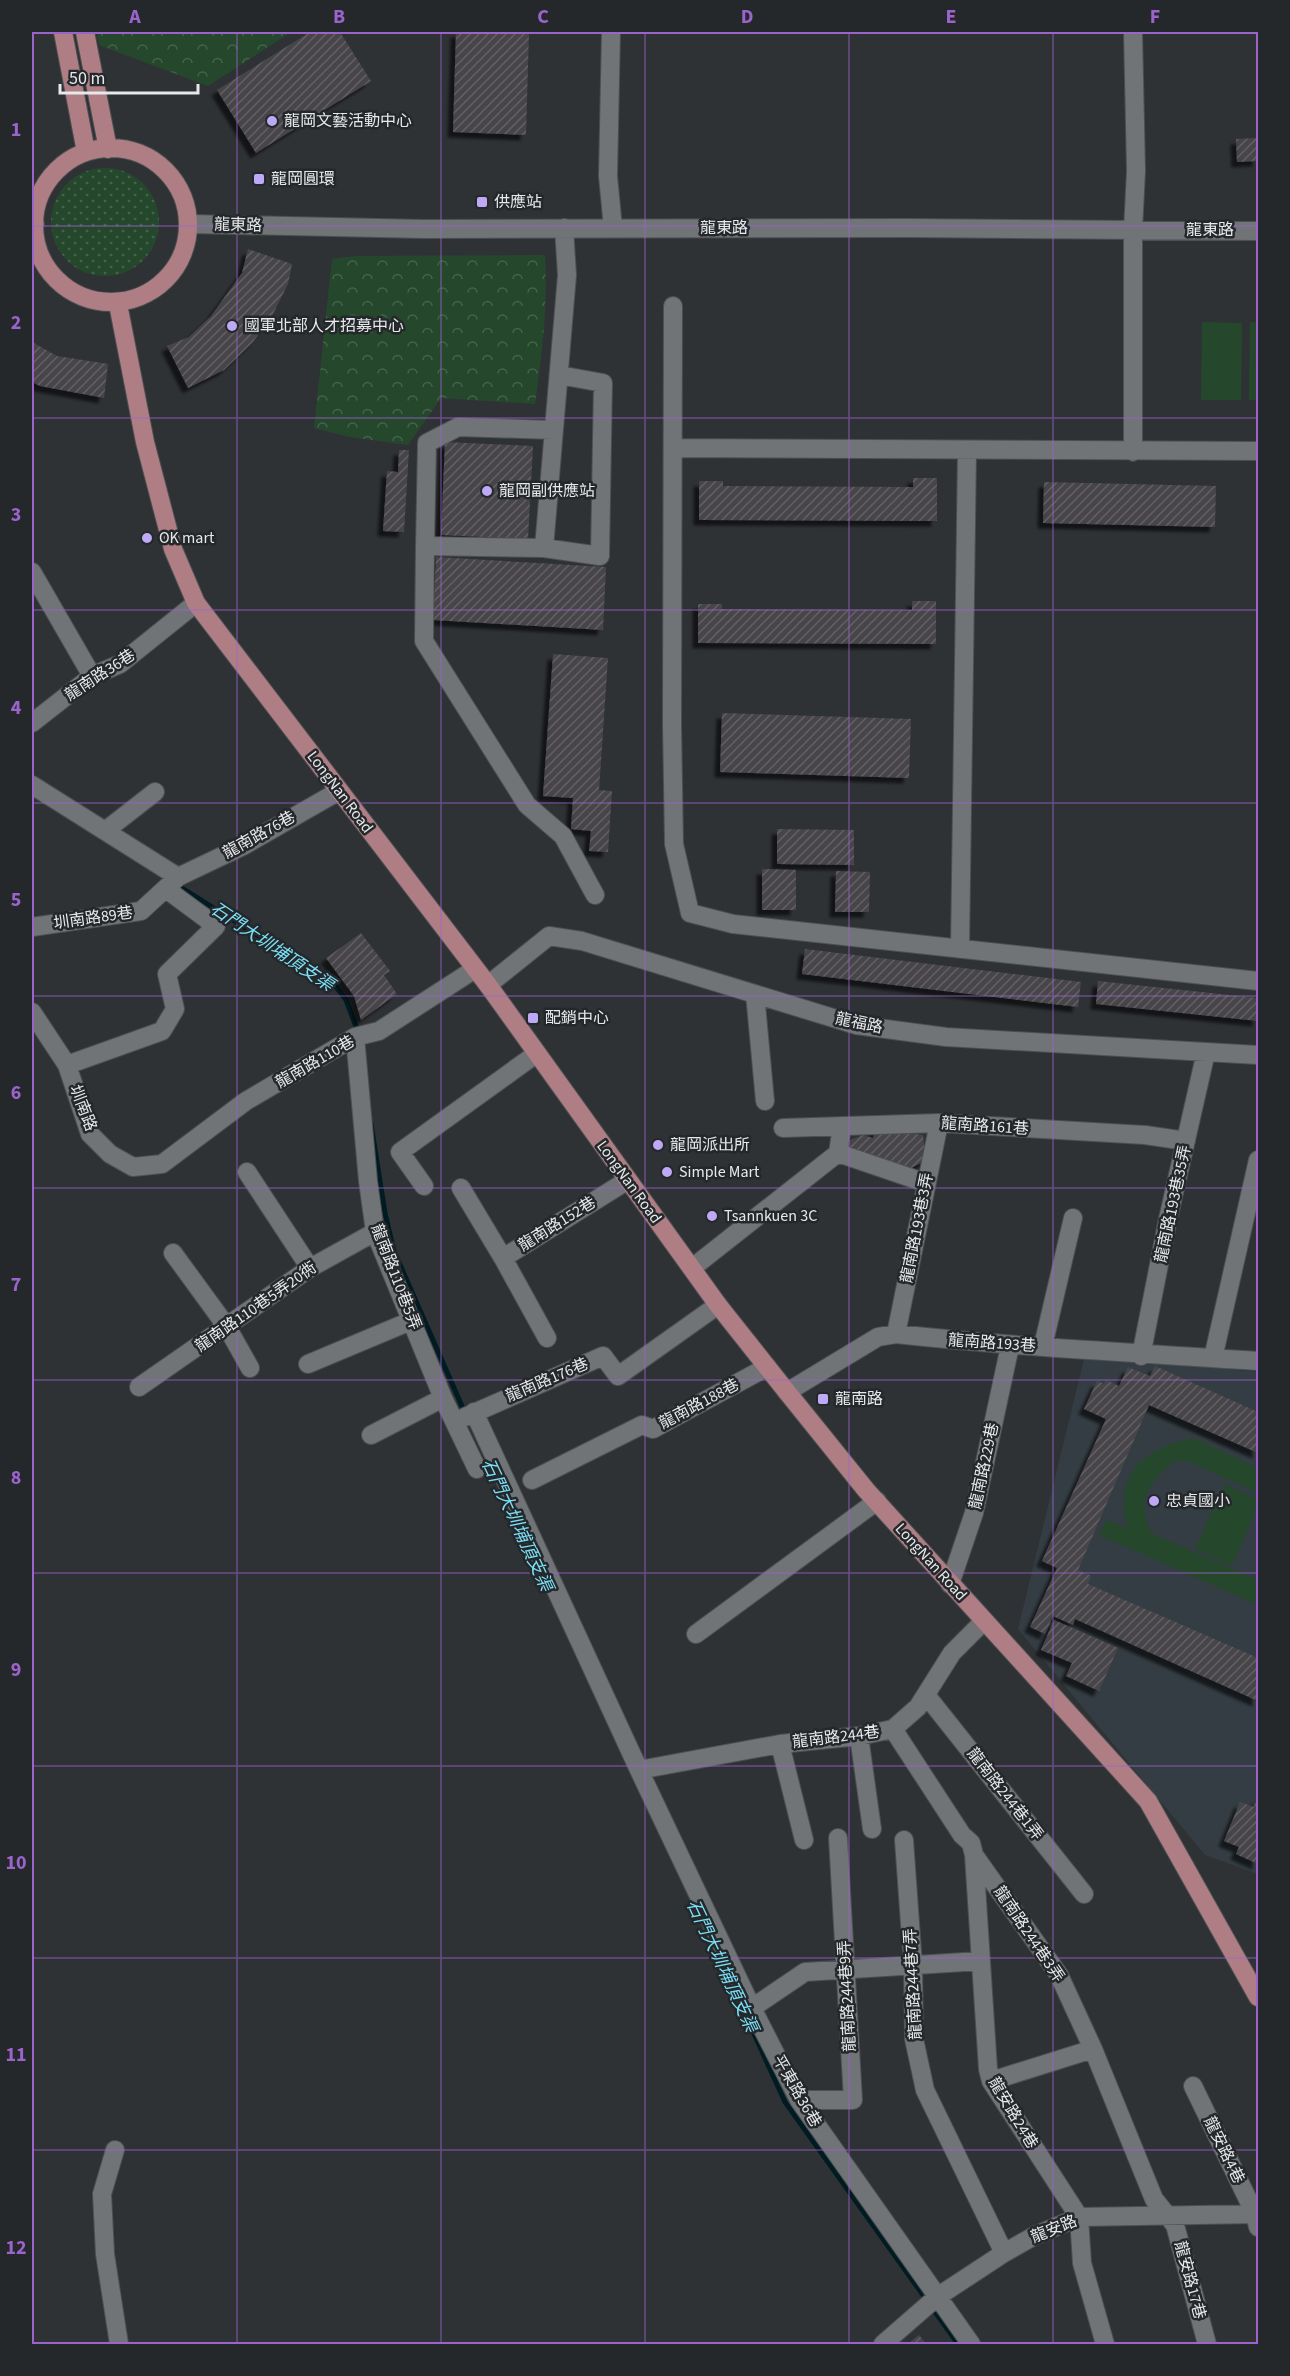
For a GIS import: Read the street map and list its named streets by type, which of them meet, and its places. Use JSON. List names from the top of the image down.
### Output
{
  "streets": {
    "main road": ["LongNan Road"],
    "street": [
      "龍東路",
      "龍南路36巷",
      "龍南路76巷",
      "圳南路89巷",
      "龍福路",
      "龍南路110巷",
      "圳南路",
      "龍南路161巷",
      "龍南路193巷35弄",
      "龍南路152巷",
      "龍南路193巷3弄",
      "龍南路110巷5弄",
      "龍南路110巷5弄20衖",
      "龍南路193巷",
      "龍南路176巷",
      "龍南路188巷",
      "龍南路229巷",
      "龍南路244巷",
      "龍南路244巷1弄",
      "龍南路244巷3弄",
      "龍南路244巷7弄",
      "龍南路244巷9弄",
      "平東路36巷",
      "龍安路24巷",
      "龍安路4巷",
      "龍安路",
      "龍安路17巷"
    ]
  },
  "crossings": [
    ["龍東路", "LongNan Road"],
    ["龍南路36巷", "LongNan Road"],
    ["LongNan Road", "龍南路76巷"],
    ["LongNan Road", "龍福路"],
    ["LongNan Road", "龍南路110巷"],
    ["LongNan Road", "龍南路152巷"],
    ["LongNan Road", "龍南路193巷"],
    ["LongNan Road", "龍南路176巷"],
    ["LongNan Road", "龍南路188巷"],
    ["LongNan Road", "龍南路229巷"],
    ["LongNan Road", "龍南路244巷"],
    ["龍南路76巷", "圳南路89巷"],
    ["龍福路", "龍南路193巷35弄"],
    ["龍南路110巷", "圳南路"],
    ["龍南路110巷", "龍南路110巷5弄"],
    ["龍南路161巷", "龍南路193巷35弄"],
    ["龍南路161巷", "龍南路193巷3弄"],
    ["龍南路193巷35弄", "龍南路193巷"],
    ["龍南路193巷3弄", "龍南路193巷"],
    ["龍南路110巷5弄", "龍南路110巷5弄20衖"],
    ["龍南路110巷5弄", "龍南路176巷"],
    ["龍南路193巷", "龍南路229巷"],
    ["龍南路176巷", "平東路36巷"],
    ["龍南路244巷", "龍南路244巷1弄"],
    ["龍南路244巷", "龍南路244巷3弄"],
    ["龍南路244巷", "平東路36巷"],
    ["龍南路244巷3弄", "龍安路24巷"],
    ["龍南路244巷3弄", "龍安路"],
    ["龍南路244巷3弄", "龍安路17巷"],
    ["龍南路244巷7弄", "龍安路"],
    ["龍南路244巷9弄", "平東路36巷"],
    ["平東路36巷", "龍安路"],
    ["龍安路24巷", "龍安路"],
    ["龍安路4巷", "龍安路"],
    ["龍安路", "龍安路17巷"]
  ],
  "water": ["石門大圳埔頂支渠"],
  "places": {
    "other": [
      "龍岡文藝活動中心",
      "國軍北部人才招募中心",
      "龍岡副供應站",
      "OK mart",
      "龍岡派出所",
      "Simple Mart",
      "Tsannkuen 3C",
      "忠貞國小"
    ],
    "transit": [
      "龍岡圓環",
      "供應站",
      "配銷中心",
      "龍南路"
    ]
  },
  "scale_bar": "50 m",
  "grid": {
    "columns": [
      "A",
      "B",
      "C",
      "D",
      "E",
      "F"
    ],
    "rows": [
      "1",
      "2",
      "3",
      "4",
      "5",
      "6",
      "7",
      "8",
      "9",
      "10",
      "11",
      "12"
    ]
  }
}
